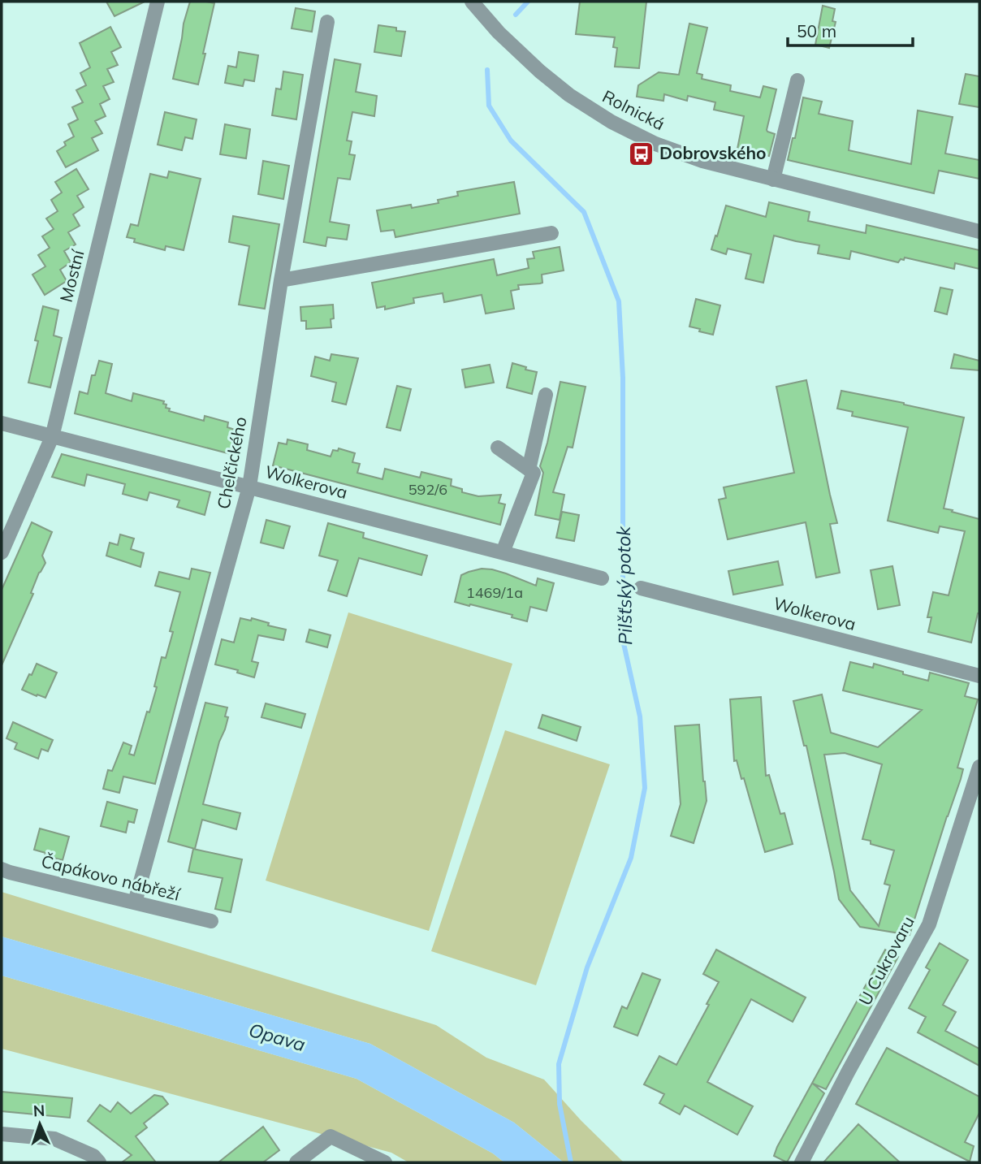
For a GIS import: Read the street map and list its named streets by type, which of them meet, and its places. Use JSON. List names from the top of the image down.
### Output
{
  "streets": {
    "street": [
      "Rolnická",
      "Mostní",
      "Chelčického",
      "Wolkerova",
      "Čapákovo nábřeží",
      "U Cukrovaru"
    ]
  },
  "crossings": [
    ["Mostní", "Wolkerova"],
    ["Chelčického", "Wolkerova"],
    ["Chelčického", "Čapákovo nábřeží"]
  ],
  "water": ["Pilšťský potok", "Opava"],
  "places": {
    "bus stop": ["Dobrovského"]
  },
  "house_numbers": ["592/6", "1469/1a"],
  "scale_bar": "50 m",
  "north": "top"
}
